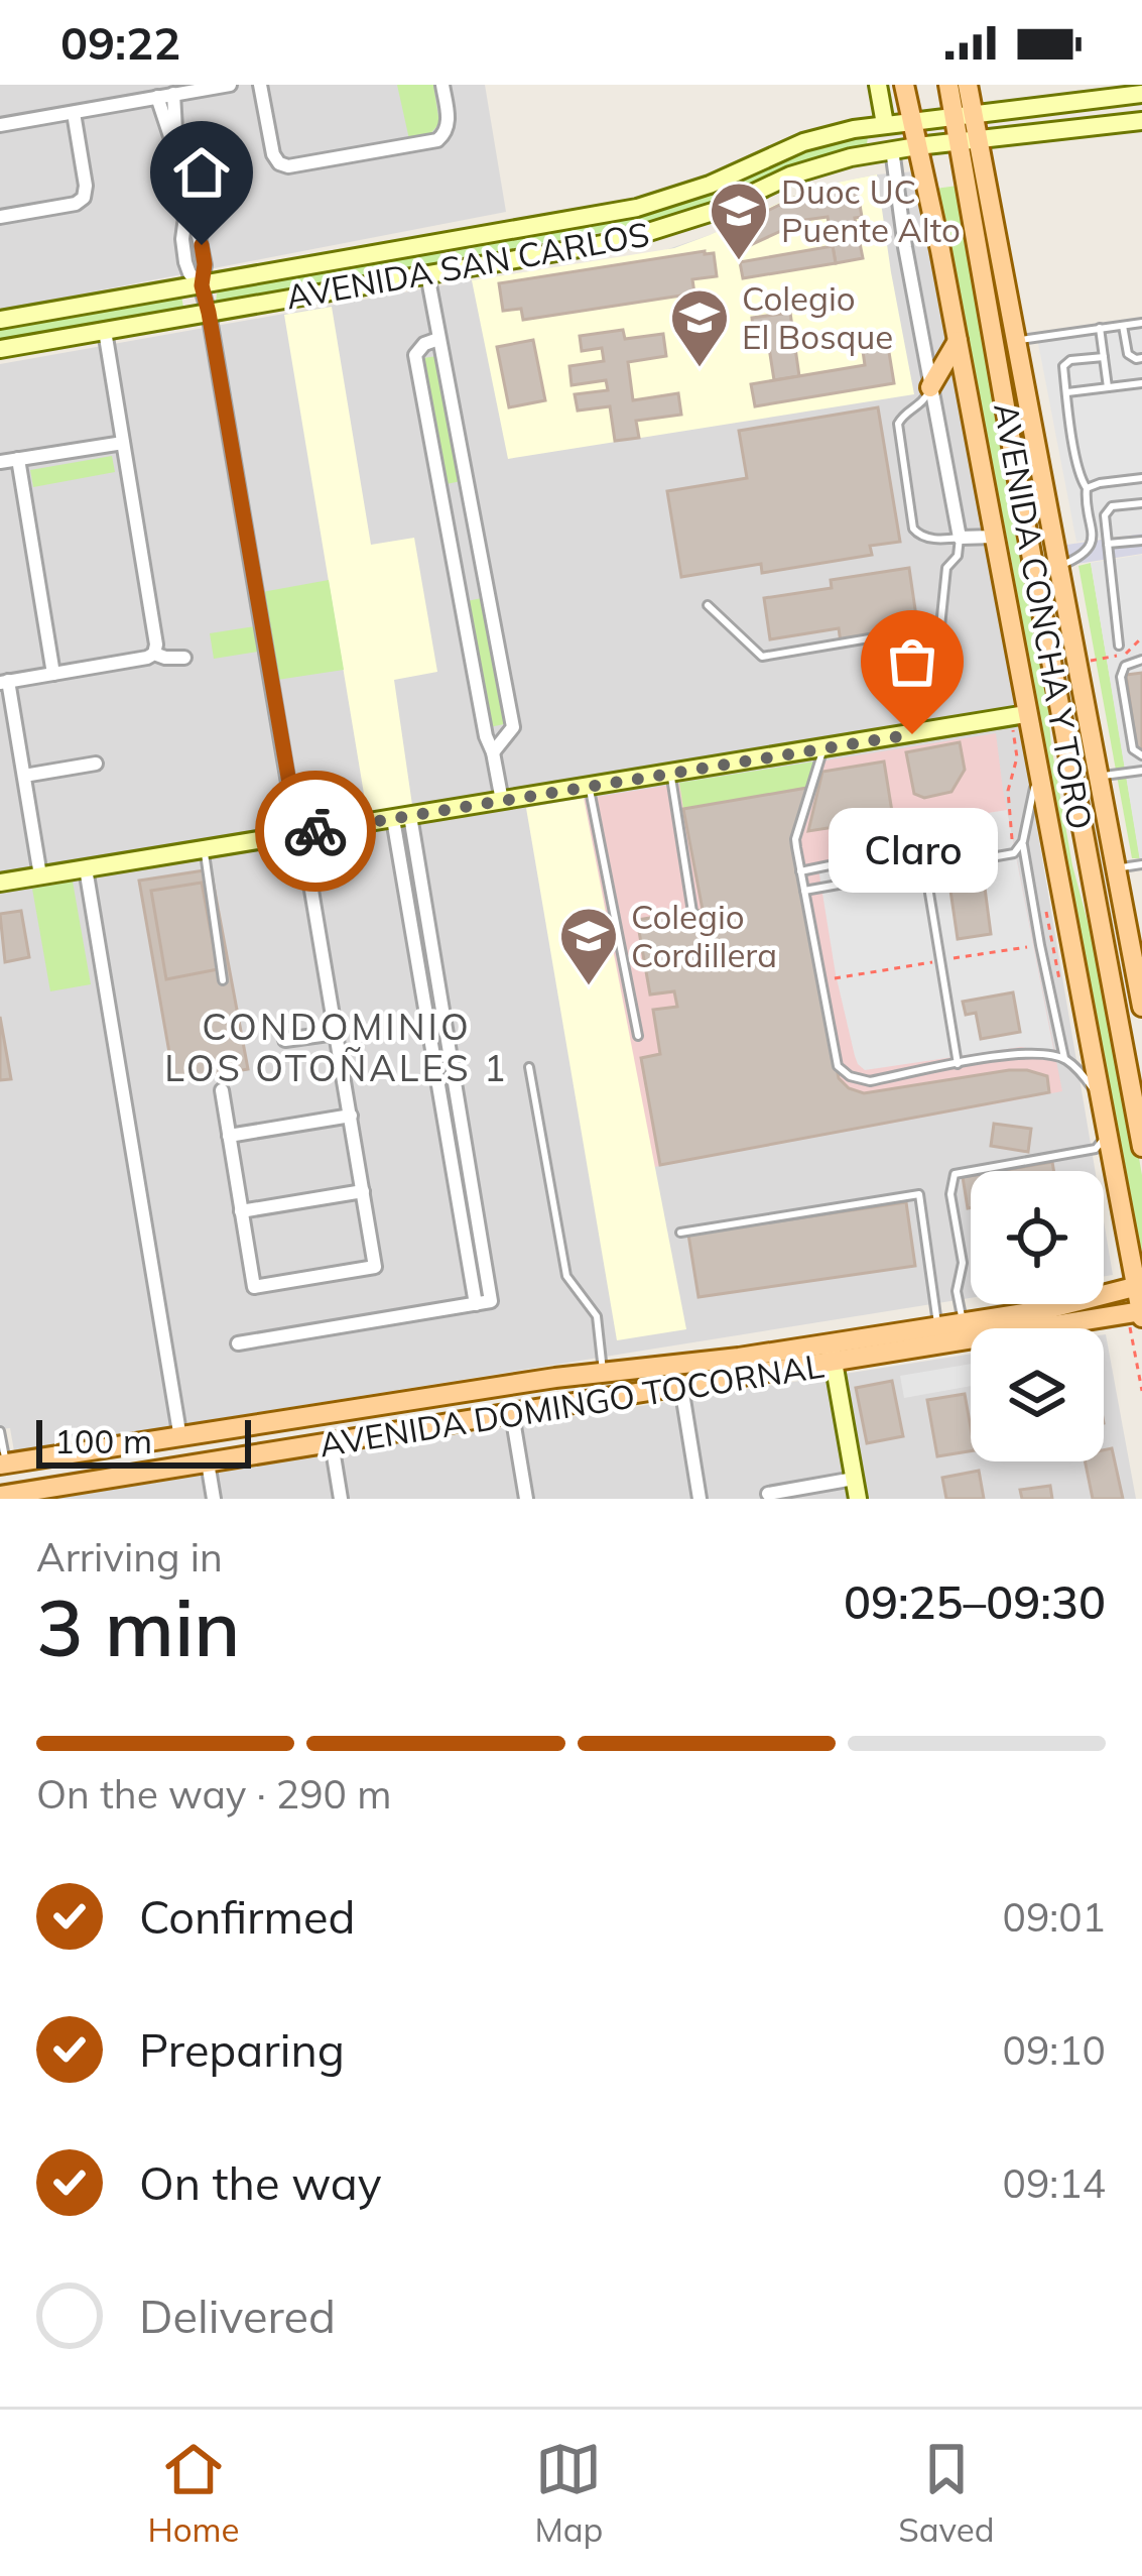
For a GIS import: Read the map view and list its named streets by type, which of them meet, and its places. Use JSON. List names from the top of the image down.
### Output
{
  "streets": {
    "main road": ["AVENIDA SAN CARLOS", "AVENIDA CONCHA Y TORO", "AVENIDA DOMINGO TOCORNAL"]
  },
  "crossings": [
    ["AVENIDA SAN CARLOS", "AVENIDA CONCHA Y TORO"],
    ["AVENIDA CONCHA Y TORO", "AVENIDA DOMINGO TOCORNAL"]
  ],
  "districts": ["CONDOMINIO LOS OTOÑALES 1"],
  "places": {
    "school or university": ["Duoc UC Puente Alto", "Colegio El Bosque", "Colegio Cordillera"],
    "other": ["Claro"]
  },
  "scale_bar": "100 m",
  "page": {
    "status": "09:22",
    "bubble": "Claro",
    "scale": "100 m",
    "heading": ["3 min", "Arriving in", "09:25–09:30"],
    "bar": "On the way · 290 m",
    "list": [
      ["Confirmed", "09:01"],
      ["Preparing", "09:10"],
      ["On the way", "09:14"],
      "Delivered"
    ],
    "tabs": ["Home", "Map", "Saved"]
  }
}
